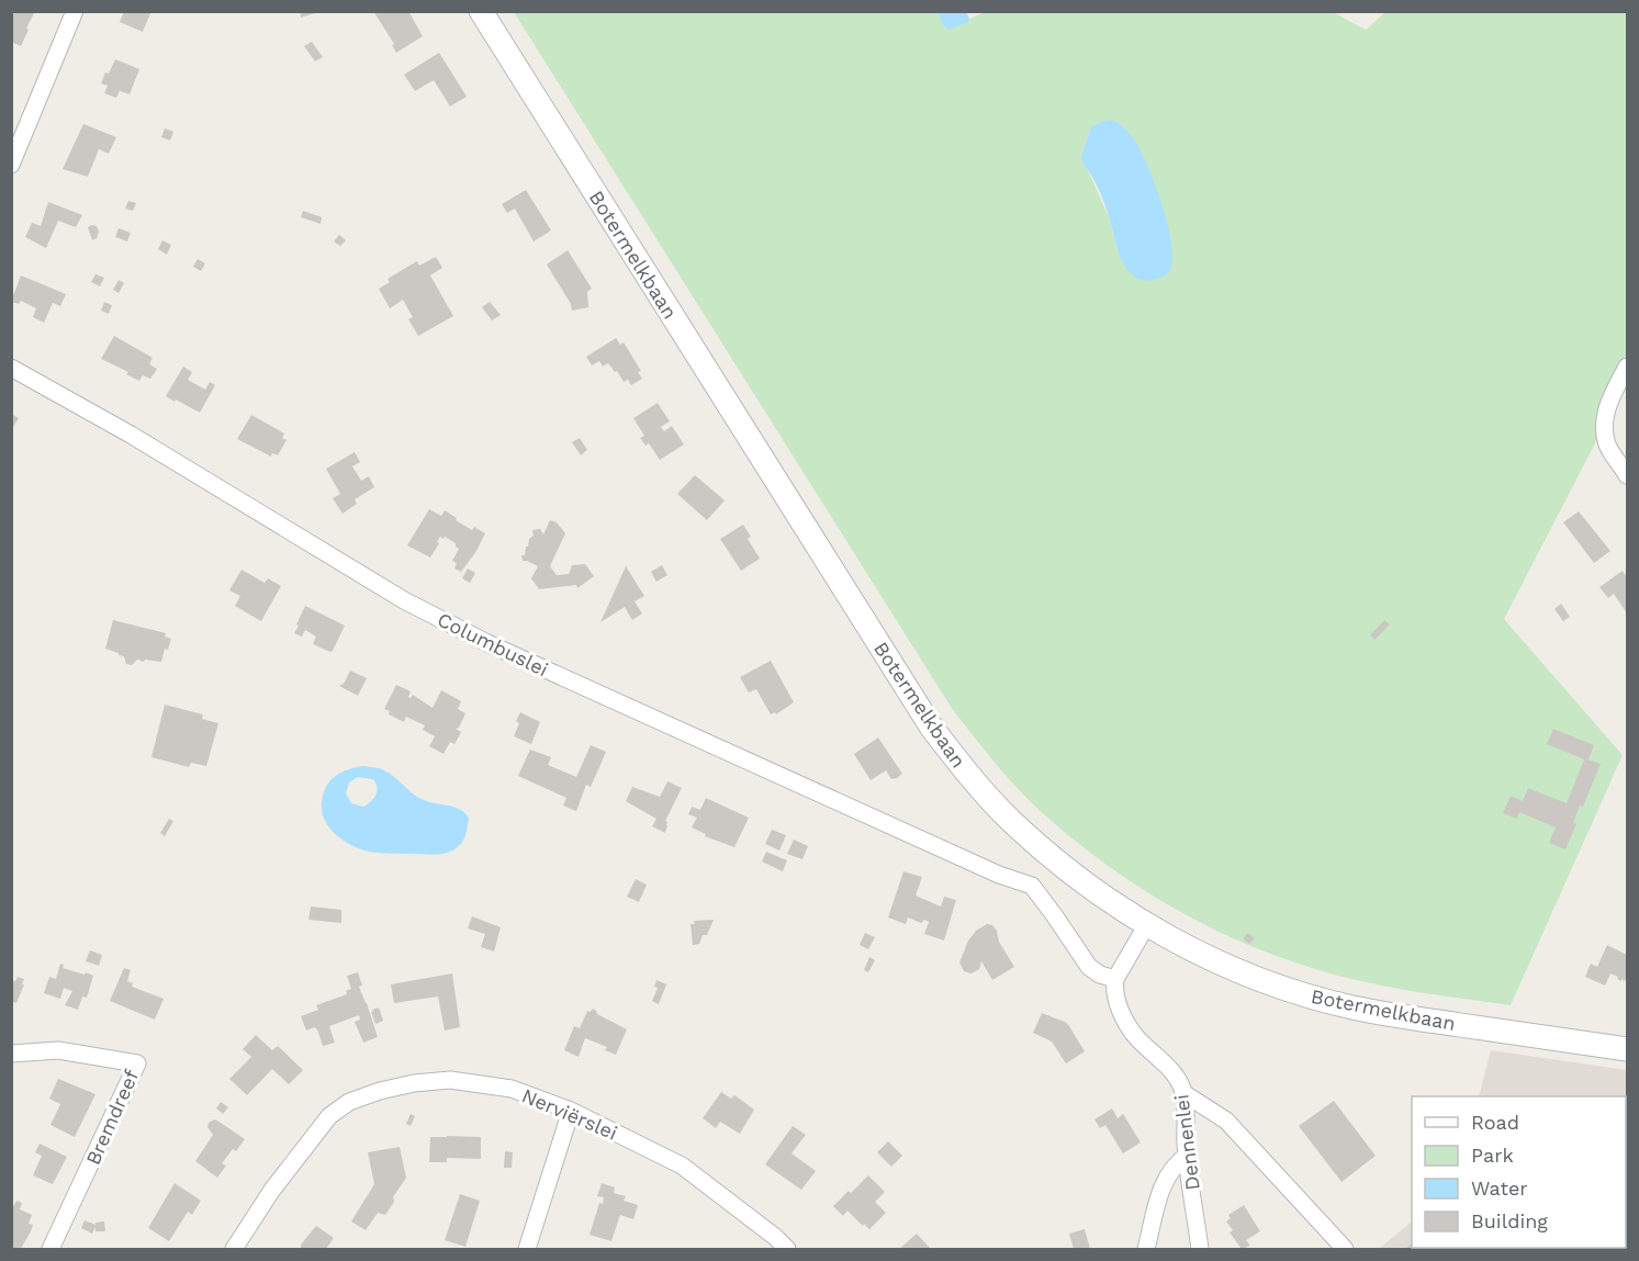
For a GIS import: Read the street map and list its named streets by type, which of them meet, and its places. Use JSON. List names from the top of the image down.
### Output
{
  "streets": {
    "main road": ["Botermelkbaan"],
    "street": [
      "Columbuslei",
      "Nerviërslei",
      "Bremdreef",
      "Dennenlei"
    ]
  },
  "crossings": [
    ["Columbuslei", "Dennenlei"]
  ],
  "legend": [
    "Road",
    "Park",
    "Water",
    "Building"
  ]
}
